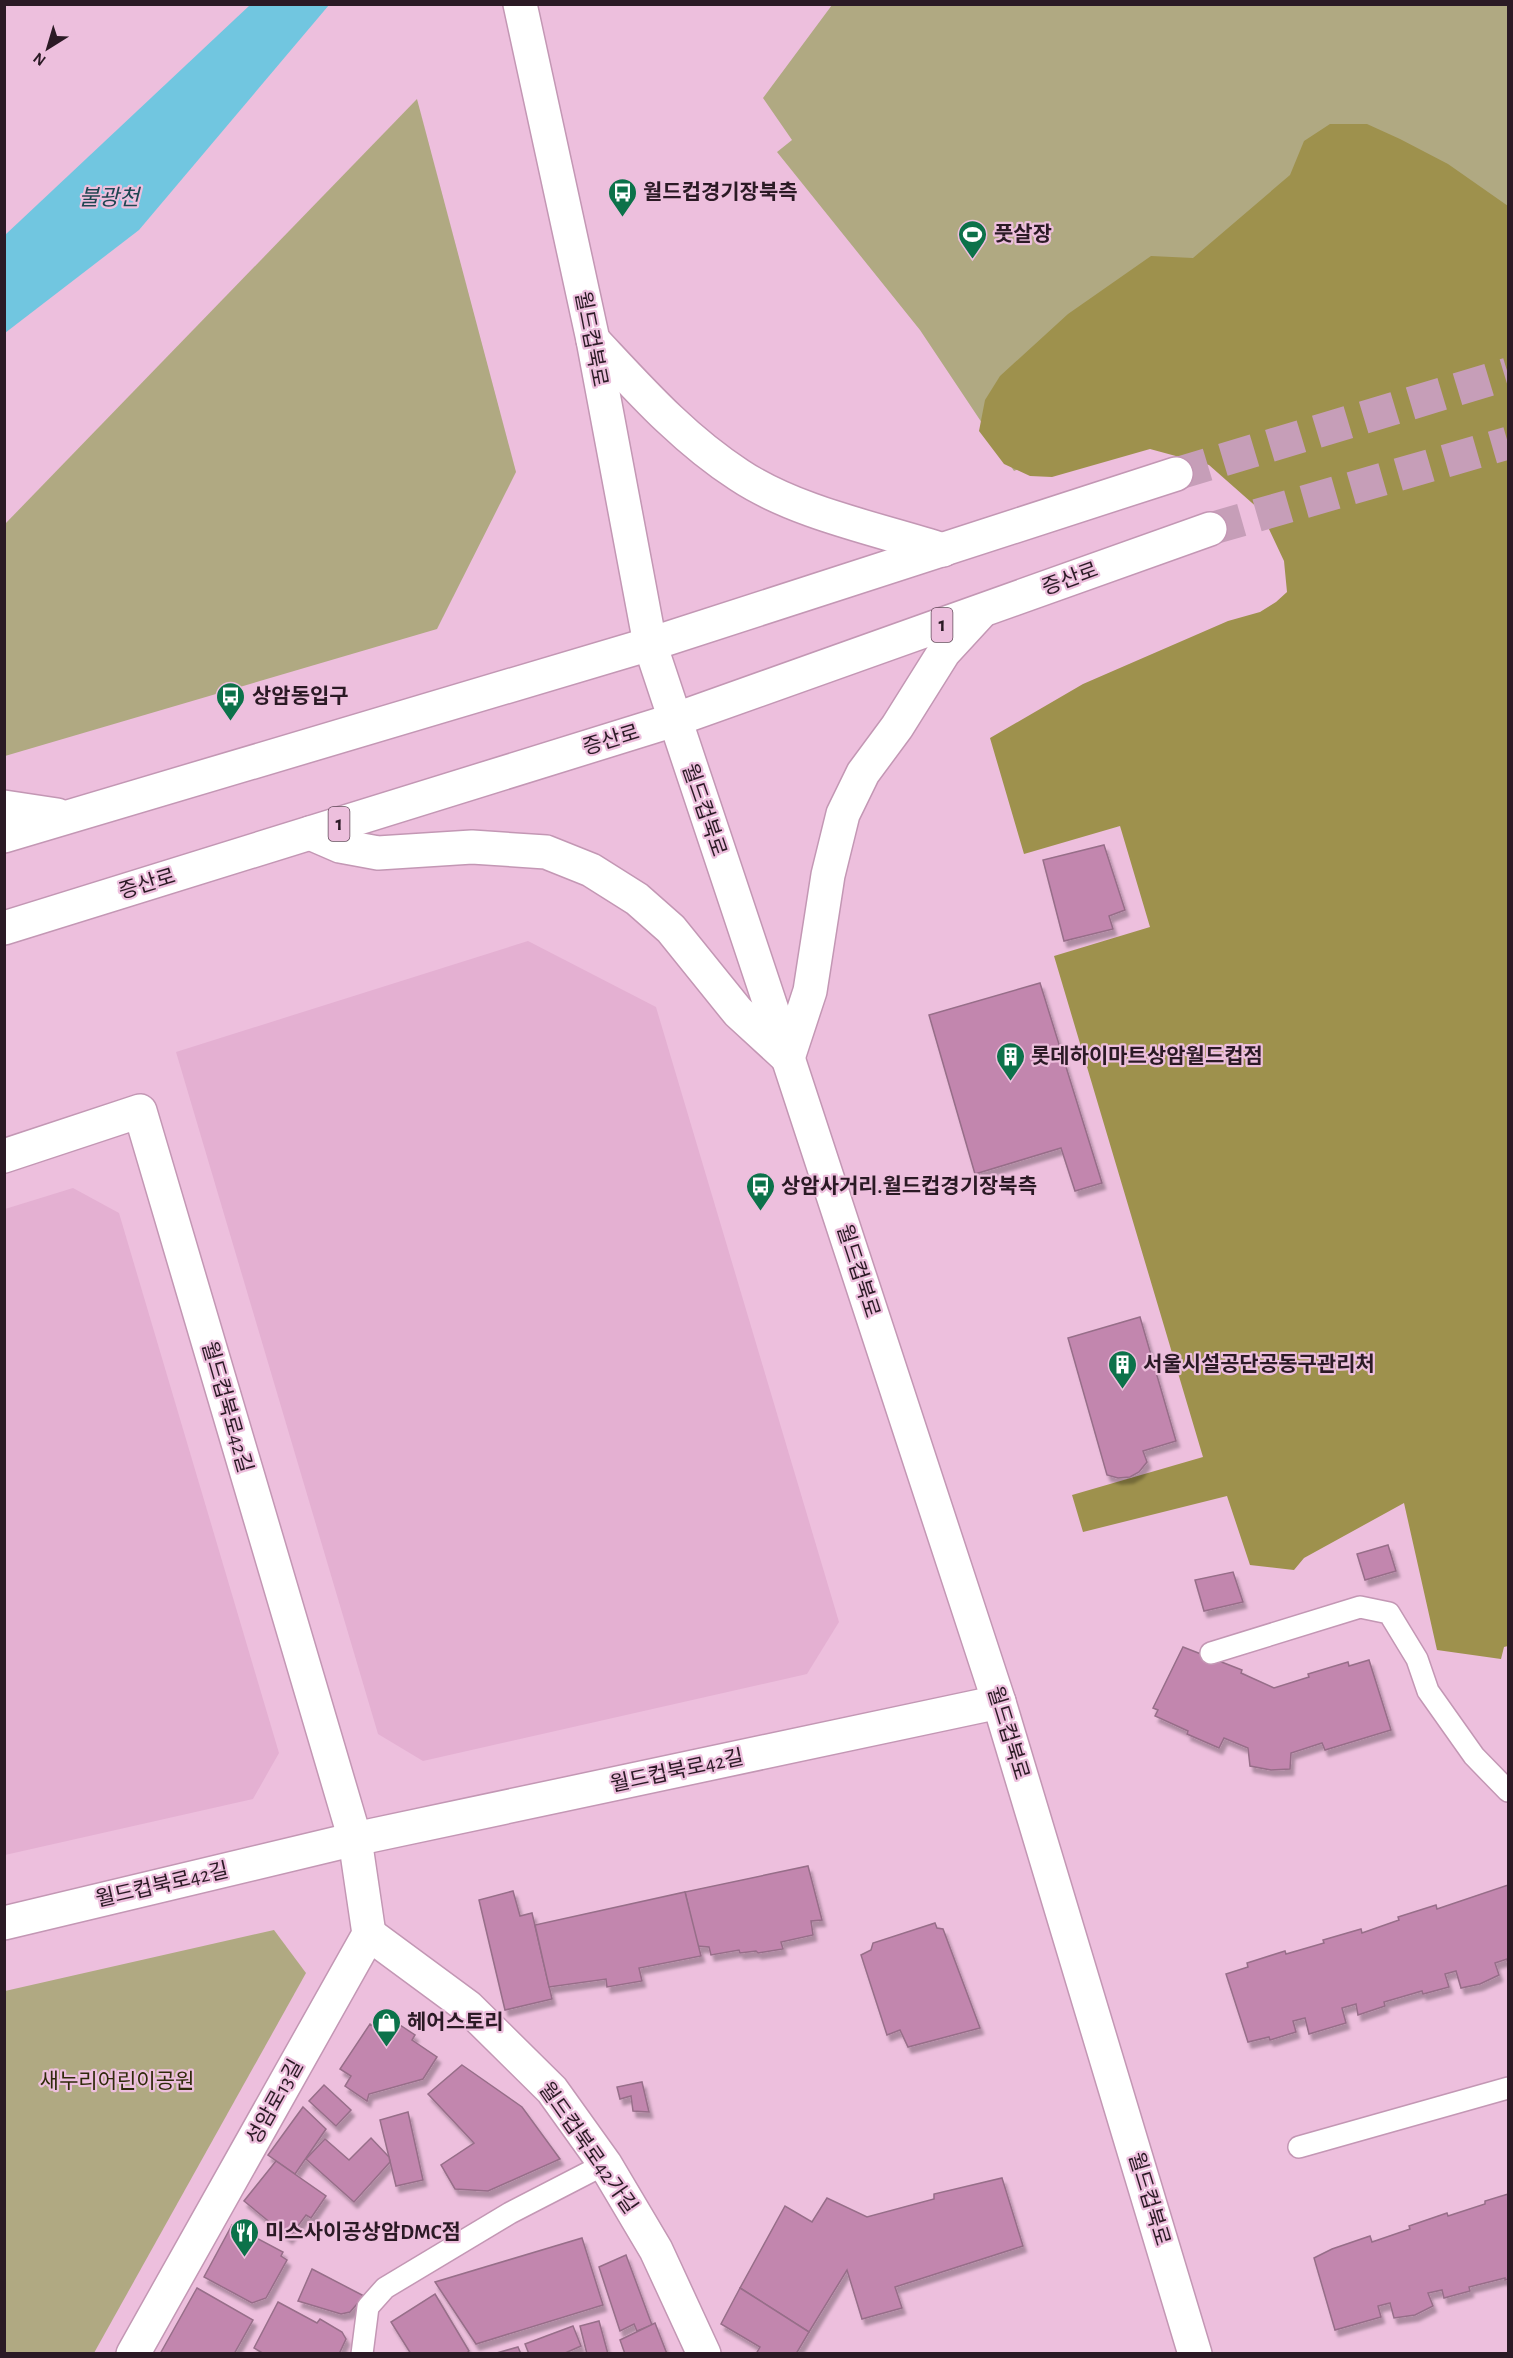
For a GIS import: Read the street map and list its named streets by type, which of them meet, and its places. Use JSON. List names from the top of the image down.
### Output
{
  "streets": {
    "main road": [
      "월드컵북로",
      "증산로",
      "1",
      "월드컵북로42길",
      "성암로13길",
      "월드컵북로42가길"
    ]
  },
  "crossings": [
    ["월드컵북로", "증산로"],
    ["월드컵북로", "월드컵북로42길"],
    ["성암로13길", "월드컵북로42가길"]
  ],
  "water": ["불광천"],
  "parks": ["새누리어린이공원"],
  "places": {
    "bus stop": ["월드컵경기장북측", "상암동입구", "상암사거리.월드컵경기장북측"],
    "sports": ["풋살장"],
    "building": ["롯데하이마트상암월드컵점", "서울시설공단공동구관리처"],
    "shop": ["헤어스토리"],
    "restaurant": ["미스사이공상암DMC점"]
  },
  "north": "bottom left"
}
